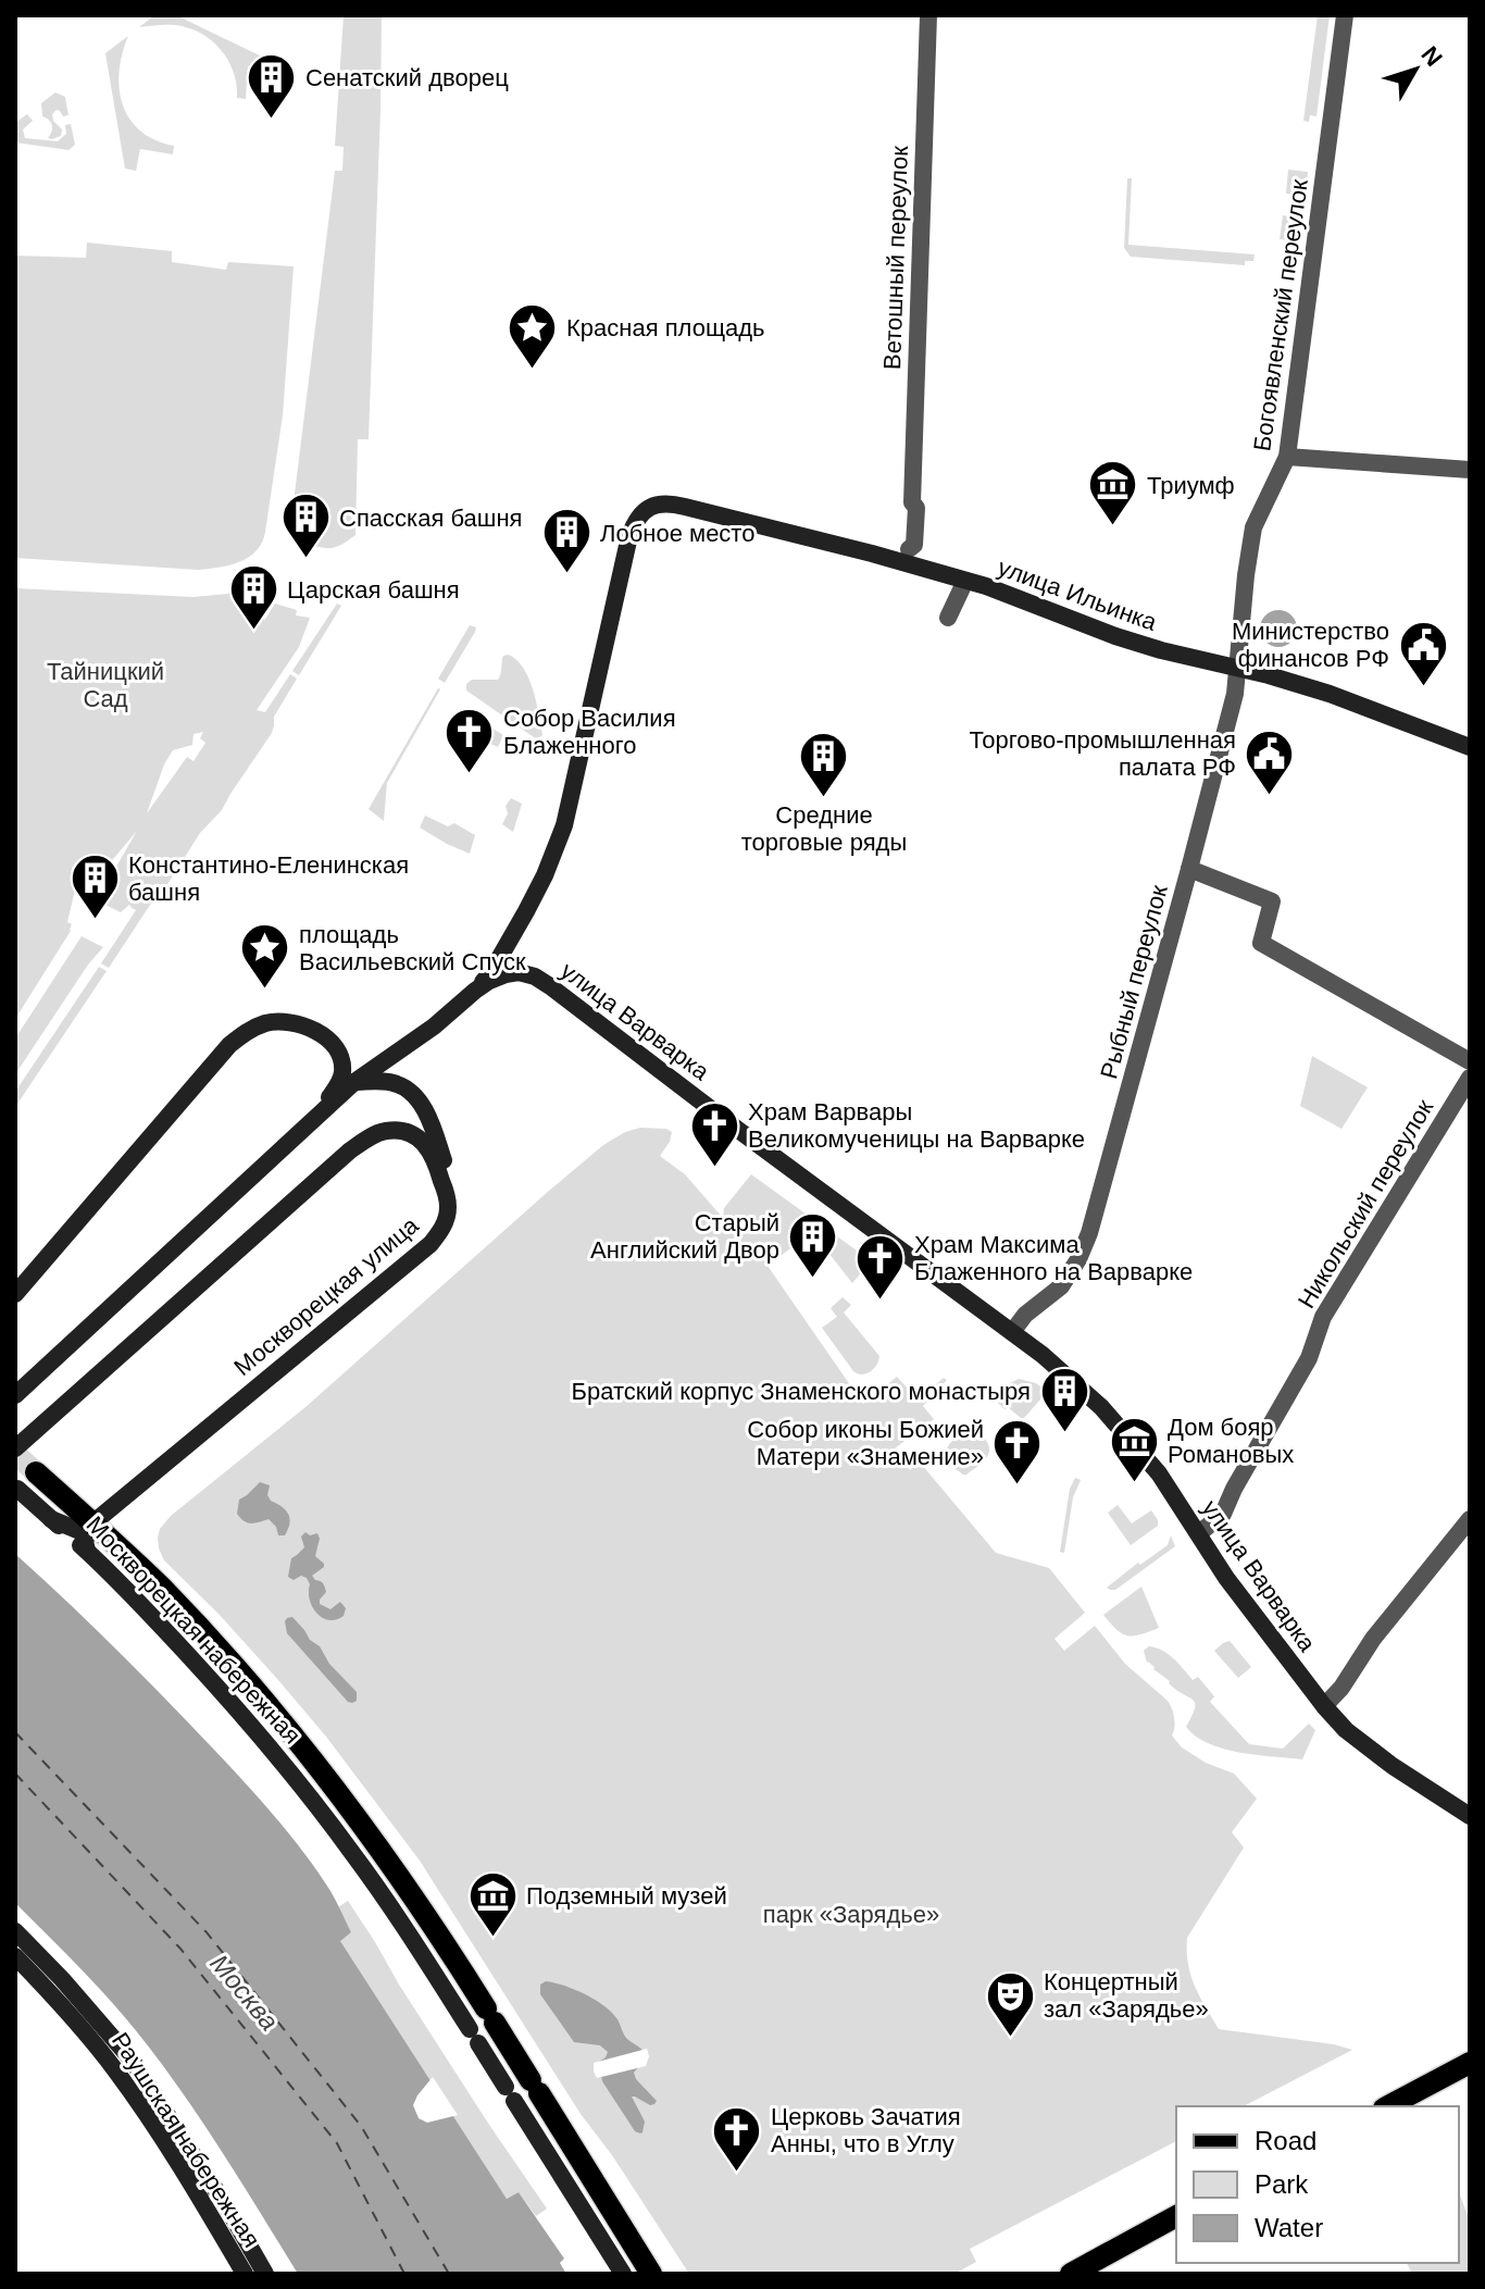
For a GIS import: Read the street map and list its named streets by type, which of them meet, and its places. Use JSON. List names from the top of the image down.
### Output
{
  "streets": {
    "main road": ["Москворецкая набережная"],
    "street": [
      "Ветошный переулок",
      "Богоявленский переулок",
      "улица Ильинка",
      "Рыбный переулок",
      "улица Варварка",
      "Никольский переулок",
      "Москворецкая улица",
      "Раушская набережная"
    ]
  },
  "crossings": [
    ["Ветошный переулок", "улица Ильинка"],
    ["Богоявленский переулок", "улица Ильинка"],
    ["Богоявленский переулок", "Рыбный переулок"],
    ["улица Ильинка", "Рыбный переулок"],
    ["улица Ильинка", "улица Варварка"],
    ["Рыбный переулок", "улица Варварка"],
    ["улица Варварка", "Никольский переулок"],
    ["Москворецкая улица", "Москворецкая набережная"]
  ],
  "water": ["Москва"],
  "parks": ["Тайницкий Сад", "парк «Зарядье»"],
  "places": {
    "building": [
      "Сенатский дворец",
      "Спасская башня",
      "Лобное место",
      "Царская башня",
      "Средние торговые ряды",
      "Константино-Еленинская башня",
      "Старый Английский Двор",
      "Братский корпус Знаменского монастыря"
    ],
    "place": ["Красная площадь", "площадь Васильевский Спуск"],
    "museum": ["Триумф", "Дом бояр Романовых", "Подземный музей"],
    "public building": ["Министерство финансов РФ", "Торгово-промышленная палата РФ"],
    "church": [
      "Собор Василия Блаженного",
      "Храм Варвары Великомученицы на Варварке",
      "Храм Максима Блаженного на Варварке",
      "Собор иконы Божией Матери «Знамение»",
      "Церковь Зачатия Анны, что в Углу"
    ],
    "theatre": ["Концертный зал «Зарядье»"]
  },
  "legend": ["Road", "Park", "Water"],
  "north": "top right"
}
